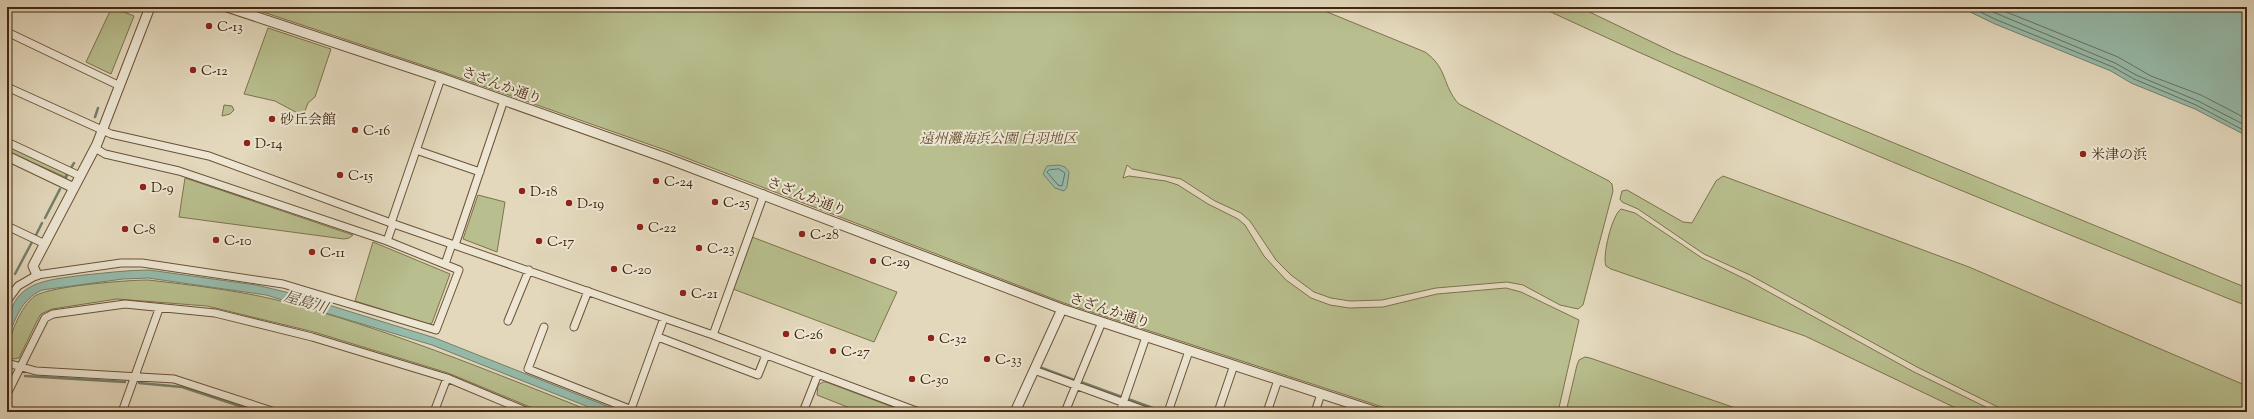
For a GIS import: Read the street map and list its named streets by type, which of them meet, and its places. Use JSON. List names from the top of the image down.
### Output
{
  "streets": {
    "street": ["さざんか通り"]
  },
  "water": ["屋島川"],
  "parks": ["遠州灘海浜公園 白羽地区"],
  "places": [
    "C-13",
    "C-12",
    "砂丘会館",
    "C-16",
    "D-14",
    "米津の浜",
    "C-15",
    "C-24",
    "D-9",
    "D-18",
    "C-25",
    "D-19",
    "C-22",
    "C-8",
    "C-28",
    "C-10",
    "C-17",
    "C-23",
    "C-11",
    "C-29",
    "C-20",
    "C-21",
    "C-26",
    "C-32",
    "C-27",
    "C-33",
    "C-30"
  ]
}
